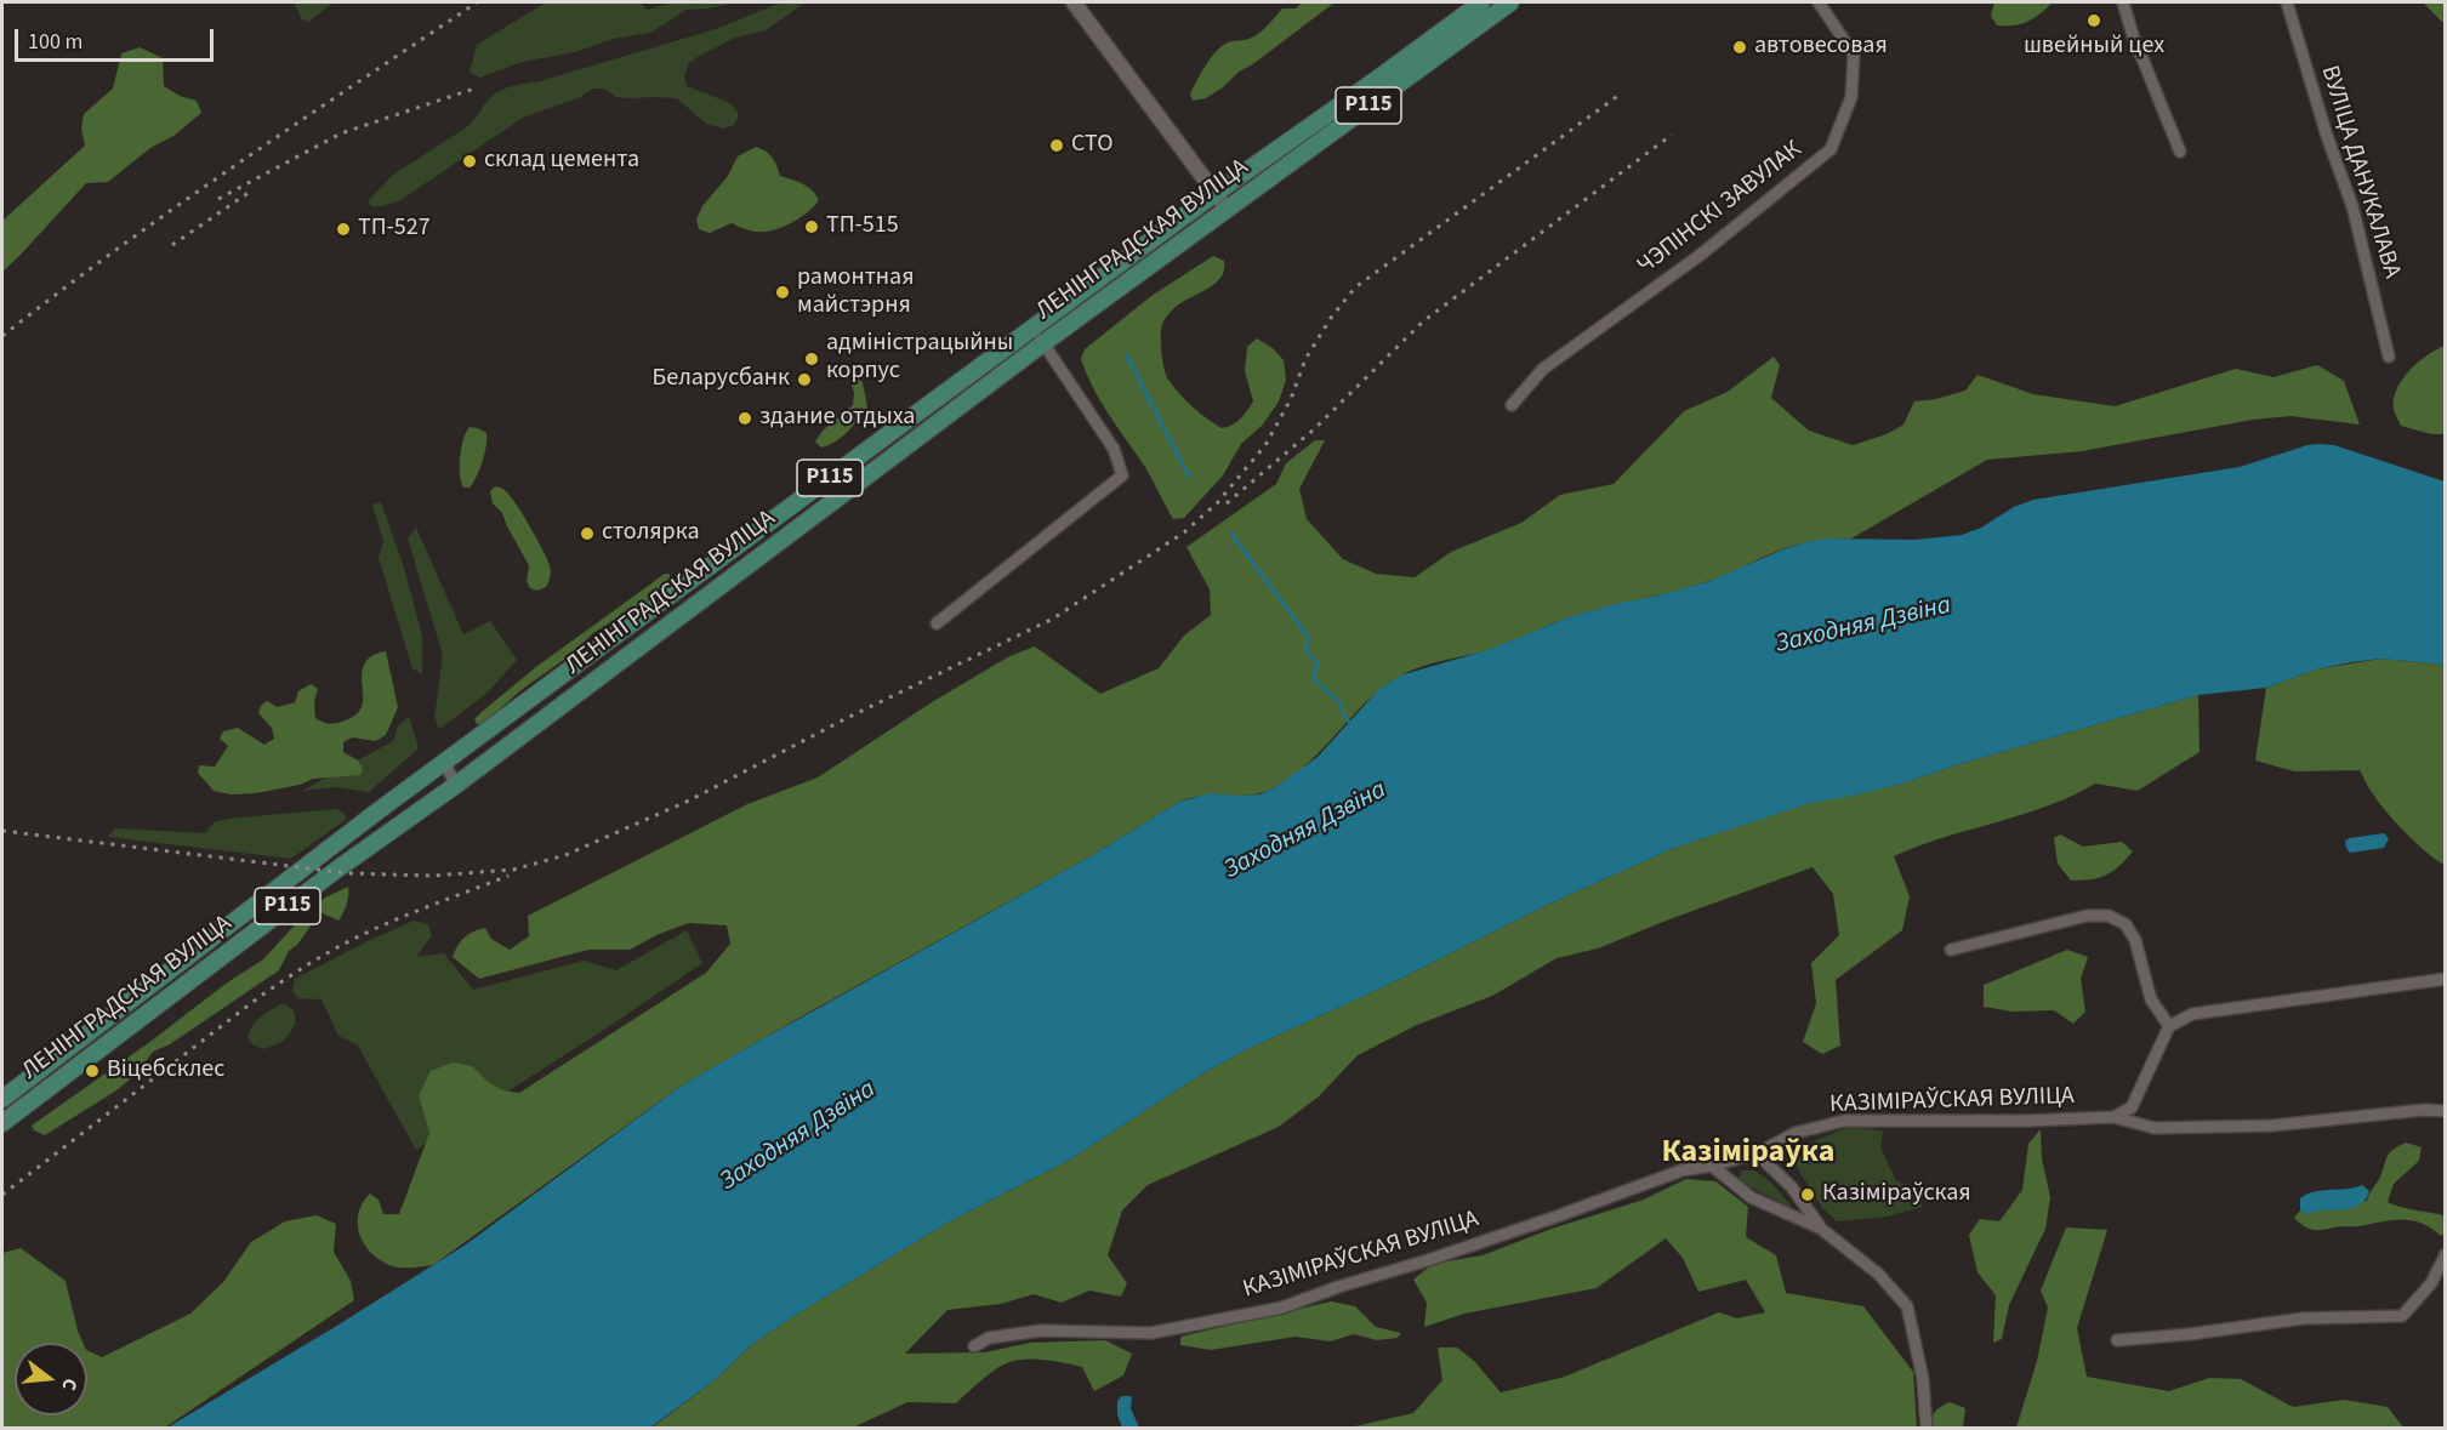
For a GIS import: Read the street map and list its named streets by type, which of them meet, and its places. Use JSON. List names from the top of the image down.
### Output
{
  "streets": {
    "main road": ["Р115", "ЛЕНІНГРАДСКАЯ ВУЛІЦА"],
    "street": ["ВУЛІЦА ДАНУКАЛАВА", "ЧЭПІНСКІ ЗАВУЛАК", "КАЗІМІРАЎСКАЯ ВУЛІЦА"]
  },
  "districts": ["Казіміраўка"],
  "water": ["Заходняя Дзвіна"],
  "places": [
    "швейный цех",
    "автовесовая",
    "СТО",
    "склад цемента",
    "ТП-515",
    "ТП-527",
    "рамонтная майстэрня",
    "адміністрацыйны корпус",
    "Беларусбанк",
    "здание отдыха",
    "столярка",
    "Віцебсклес",
    "Казіміраўская"
  ],
  "scale_bar": "100 m",
  "north": "right"
}
